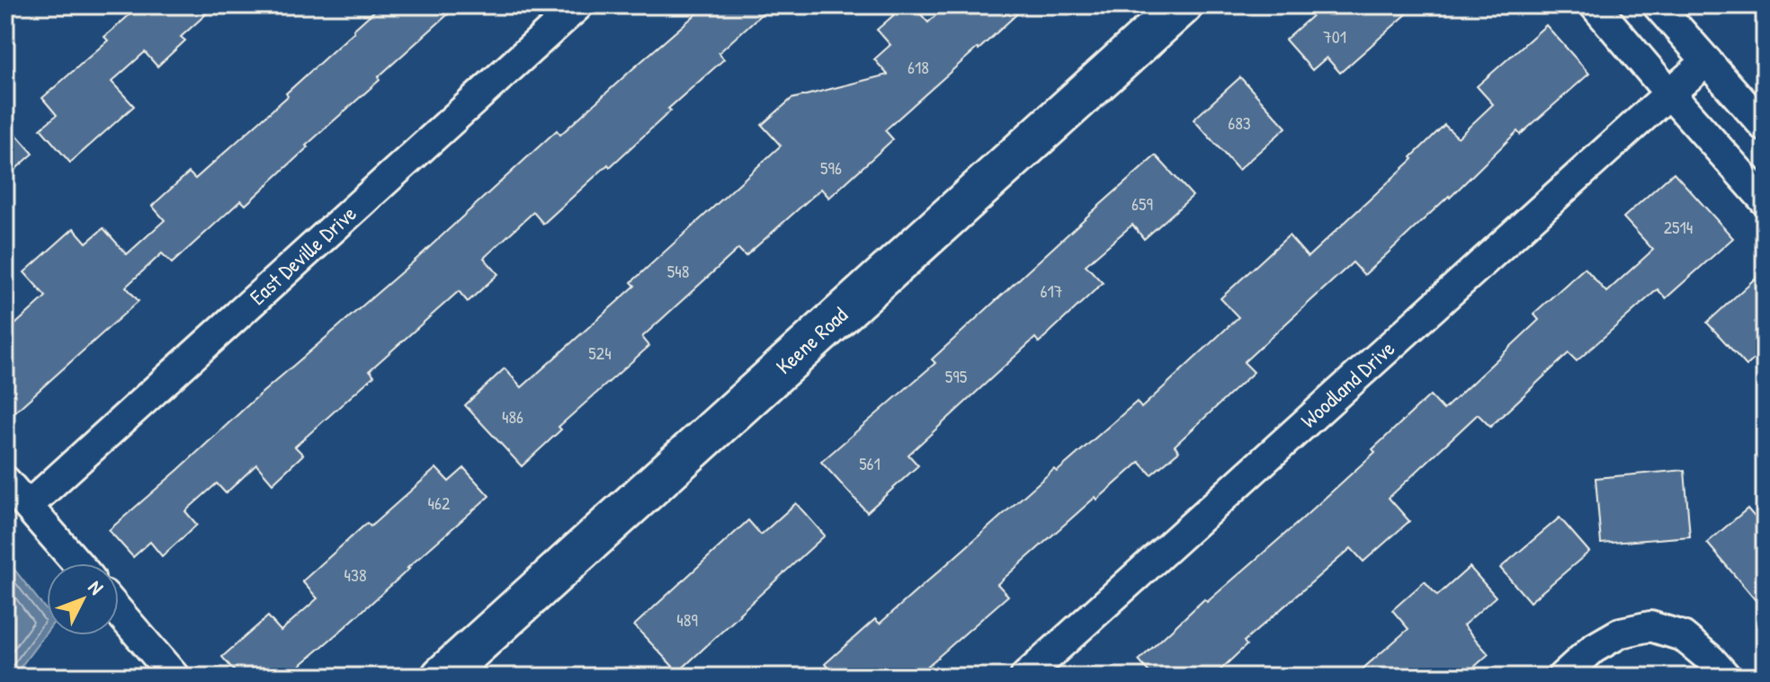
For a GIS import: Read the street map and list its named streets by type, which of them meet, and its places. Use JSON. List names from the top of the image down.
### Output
{
  "streets": {
    "main road": ["Keene Road"],
    "street": ["East Deville Drive", "Woodland Drive"]
  },
  "house_numbers": [
    "701",
    "618",
    "683",
    "596",
    "659",
    "2514",
    "548",
    "617",
    "524",
    "595",
    "486",
    "561",
    "462",
    "438",
    "489"
  ],
  "north": "top right"
}
